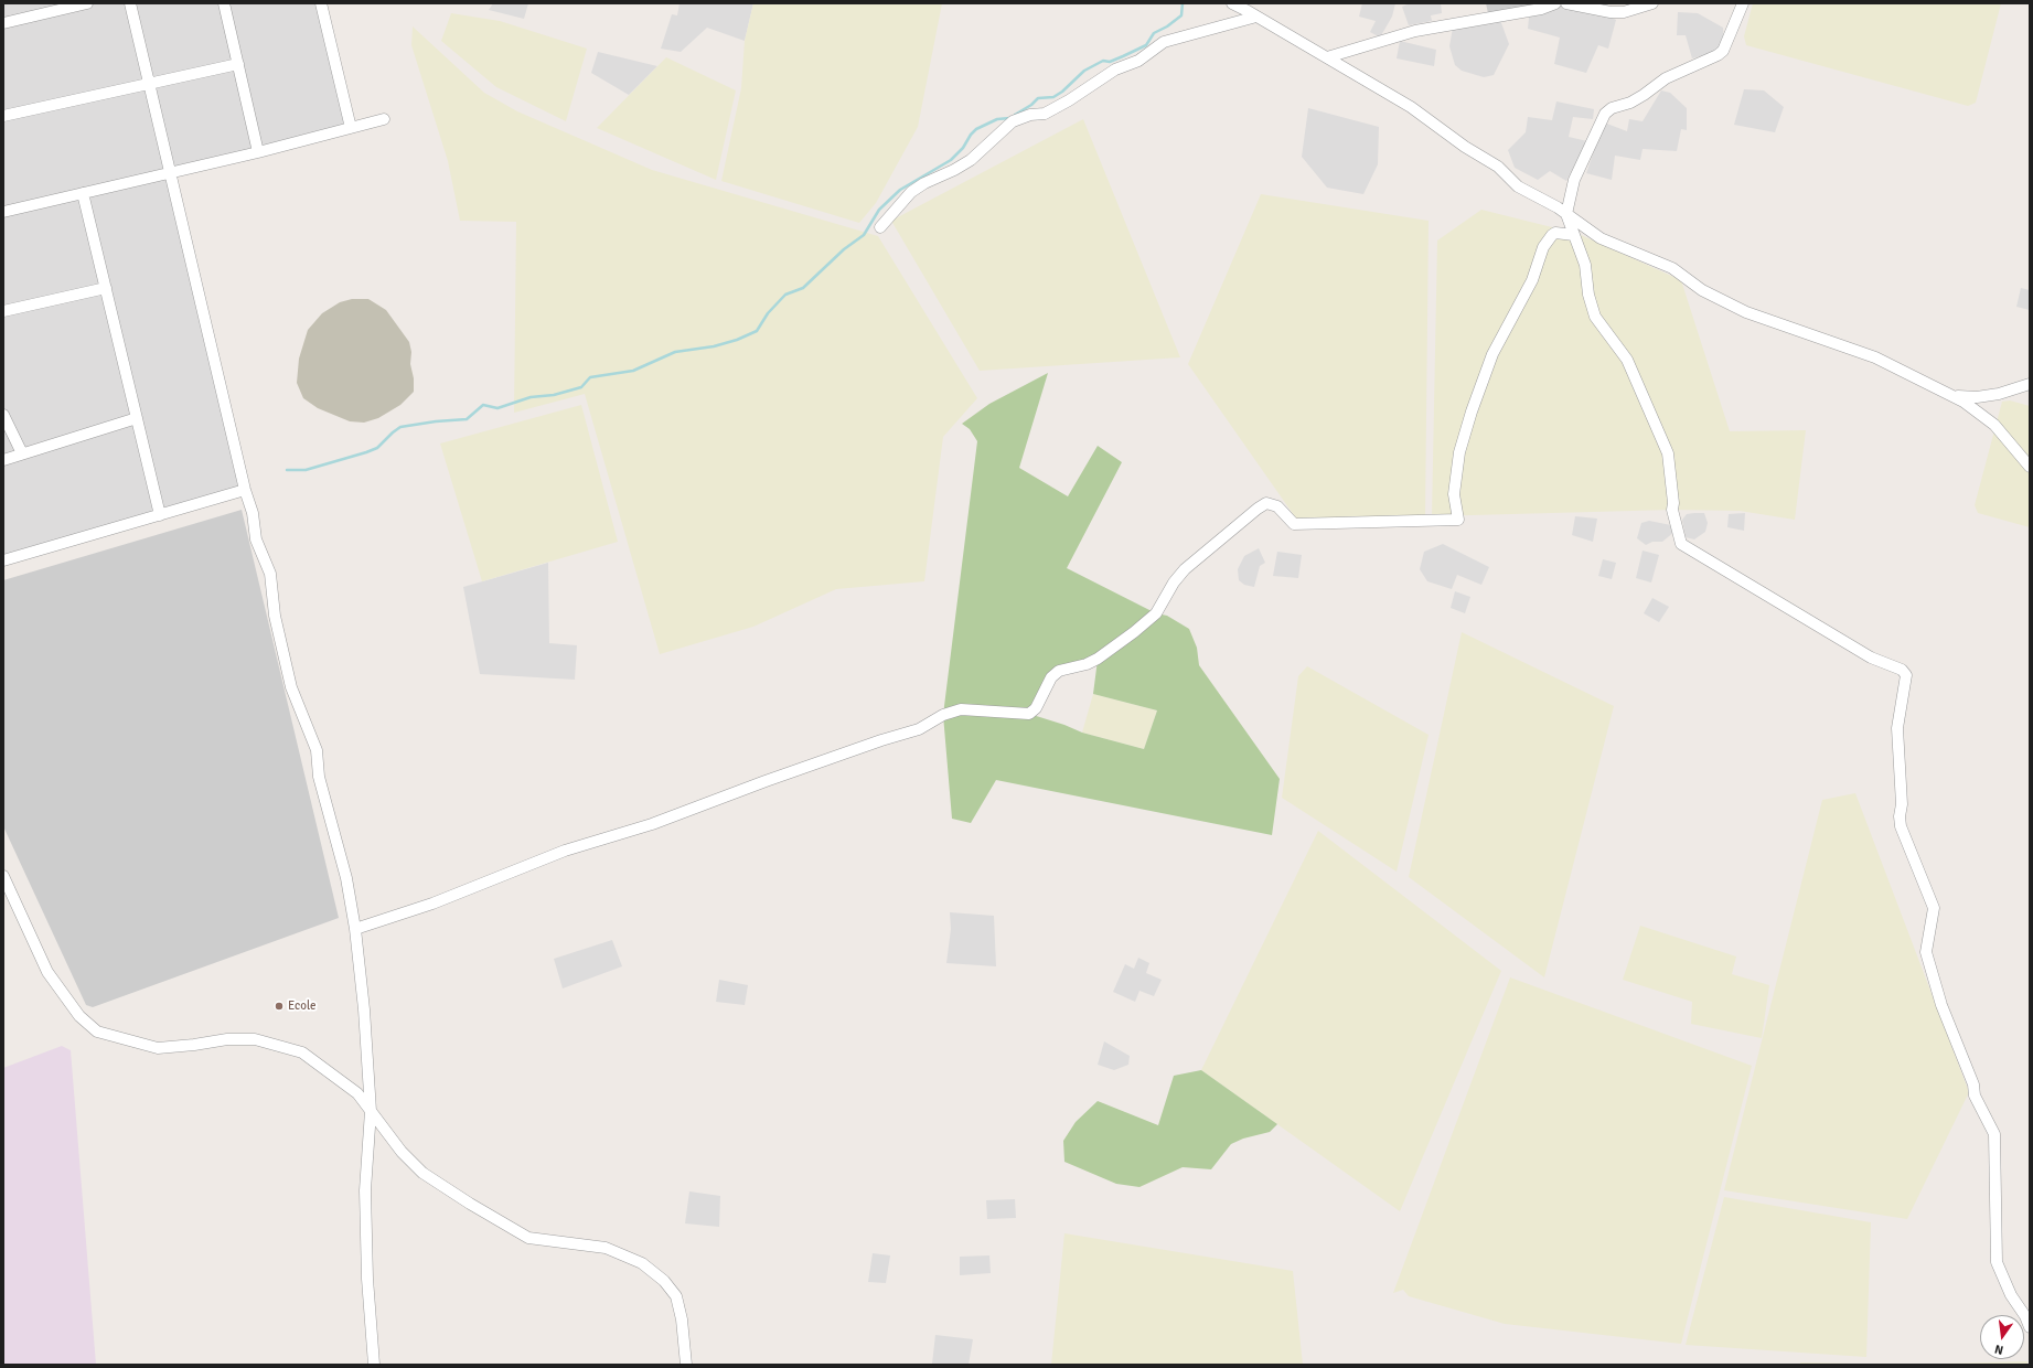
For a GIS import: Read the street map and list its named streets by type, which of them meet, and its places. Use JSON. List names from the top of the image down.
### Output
{
  "places": ["Ecole"],
  "north": "bottom"
}
